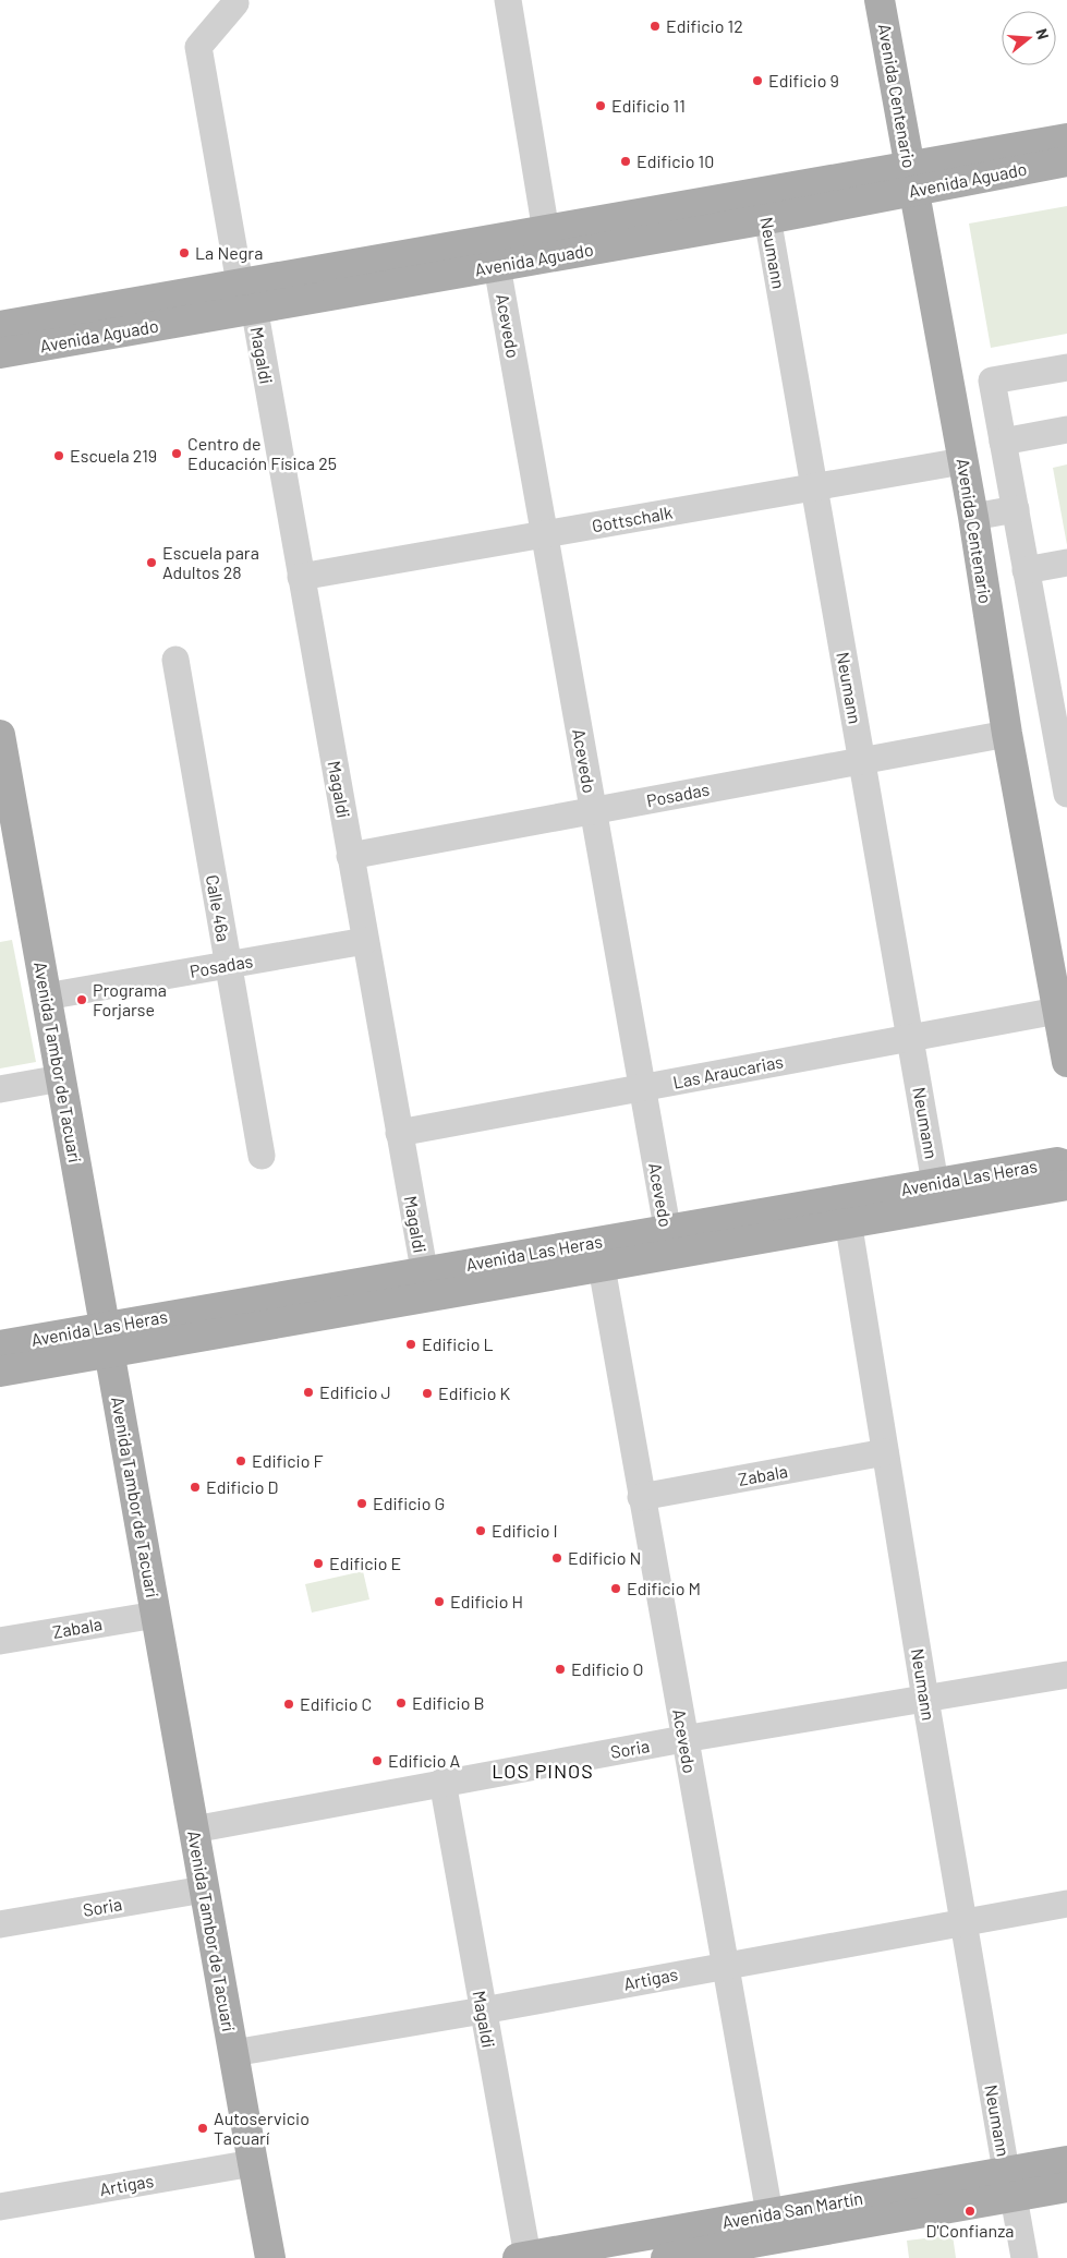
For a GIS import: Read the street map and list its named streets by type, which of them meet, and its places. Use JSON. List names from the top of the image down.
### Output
{
  "streets": {
    "main road": [
      "Avenida Centenario",
      "Avenida Aguado",
      "Avenida Tambor de Tacuarí",
      "Avenida Las Heras",
      "Avenida San Martín"
    ],
    "street": [
      "Neumann",
      "Acevedo",
      "Magaldi",
      "Gottschalk",
      "Posadas",
      "Calle 46a",
      "Las Araucarias",
      "Zabala",
      "Soria",
      "Artigas"
    ]
  },
  "crossings": [
    ["Avenida Centenario", "Avenida Aguado"],
    ["Avenida Centenario", "Gottschalk"],
    ["Avenida Centenario", "Posadas"],
    ["Avenida Centenario", "Las Araucarias"],
    ["Avenida Aguado", "Neumann"],
    ["Avenida Aguado", "Acevedo"],
    ["Avenida Aguado", "Magaldi"],
    ["Neumann", "Gottschalk"],
    ["Neumann", "Posadas"],
    ["Neumann", "Las Araucarias"],
    ["Neumann", "Avenida Las Heras"],
    ["Neumann", "Zabala"],
    ["Neumann", "Soria"],
    ["Neumann", "Artigas"],
    ["Neumann", "Avenida San Martín"],
    ["Acevedo", "Gottschalk"],
    ["Acevedo", "Posadas"],
    ["Acevedo", "Las Araucarias"],
    ["Acevedo", "Avenida Las Heras"],
    ["Acevedo", "Zabala"],
    ["Acevedo", "Soria"],
    ["Acevedo", "Artigas"],
    ["Acevedo", "Avenida San Martín"],
    ["Magaldi", "Gottschalk"],
    ["Magaldi", "Posadas"],
    ["Magaldi", "Las Araucarias"],
    ["Magaldi", "Avenida Las Heras"],
    ["Magaldi", "Soria"],
    ["Magaldi", "Artigas"],
    ["Magaldi", "Avenida San Martín"],
    ["Posadas", "Calle 46a"],
    ["Posadas", "Avenida Tambor de Tacuarí"],
    ["Avenida Tambor de Tacuarí", "Avenida Las Heras"],
    ["Avenida Tambor de Tacuarí", "Zabala"],
    ["Avenida Tambor de Tacuarí", "Soria"],
    ["Avenida Tambor de Tacuarí", "Artigas"]
  ],
  "districts": ["LOS PINOS"],
  "places": [
    "Edificio 12",
    "Edificio 9",
    "Edificio 11",
    "Edificio 10",
    "La Negra",
    "Centro de Educación Física 25",
    "Escuela 219",
    "Escuela para Adultos 28",
    "Programa Forjarse",
    "Edificio L",
    "Edificio J",
    "Edificio K",
    "Edificio F",
    "Edificio D",
    "Edificio G",
    "Edificio I",
    "Edificio N",
    "Edificio E",
    "Edificio M",
    "Edificio H",
    "Edificio O",
    "Edificio B",
    "Edificio C",
    "Edificio A",
    "Autoservicio Tacuarí",
    "D'Confianza"
  ],
  "north": "right"
}
